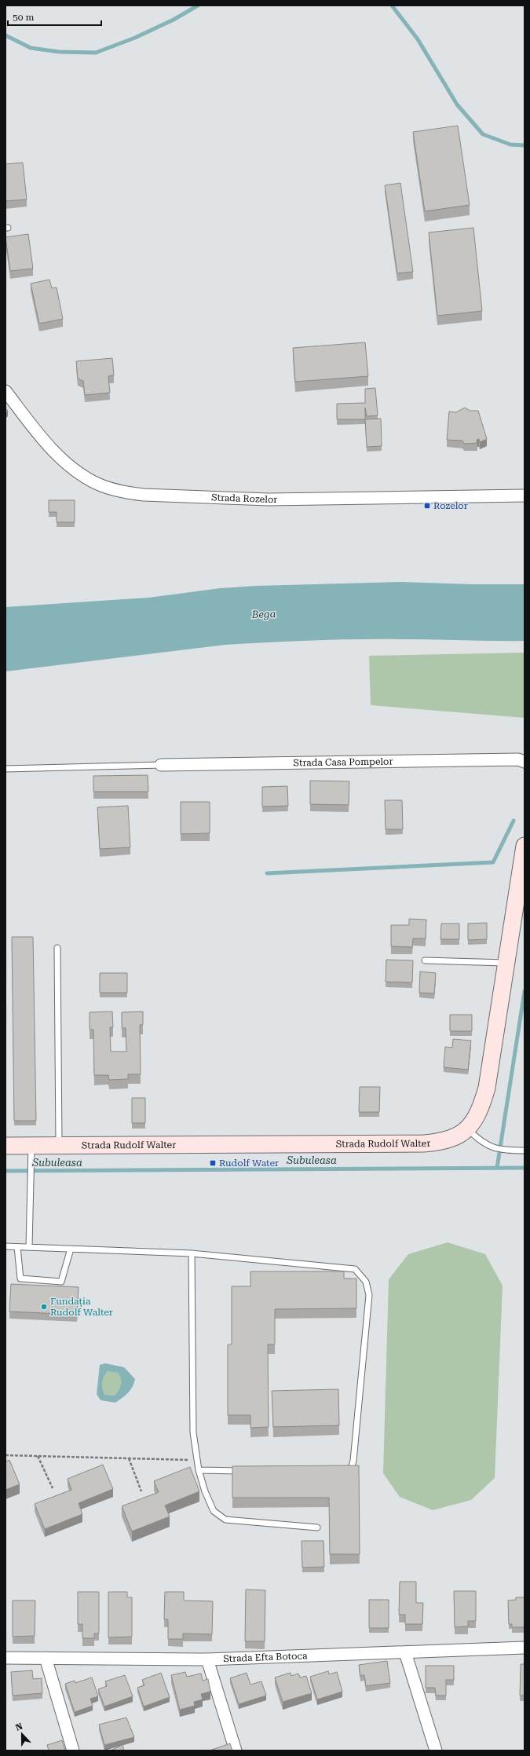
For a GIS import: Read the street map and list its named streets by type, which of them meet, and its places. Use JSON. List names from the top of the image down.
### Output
{
  "streets": {
    "street": [
      "Strada Rozelor",
      "Strada Casa Pompelor",
      "Strada Rudolf Walter",
      "Strada Efta Botoca"
    ]
  },
  "water": ["Bega", "Subuleasa"],
  "places": {
    "transit": ["Rozelor", "Rudolf Water"],
    "other": ["Fundația Rudolf Walter"]
  },
  "scale_bar": "50 m",
  "north": "top"
}
